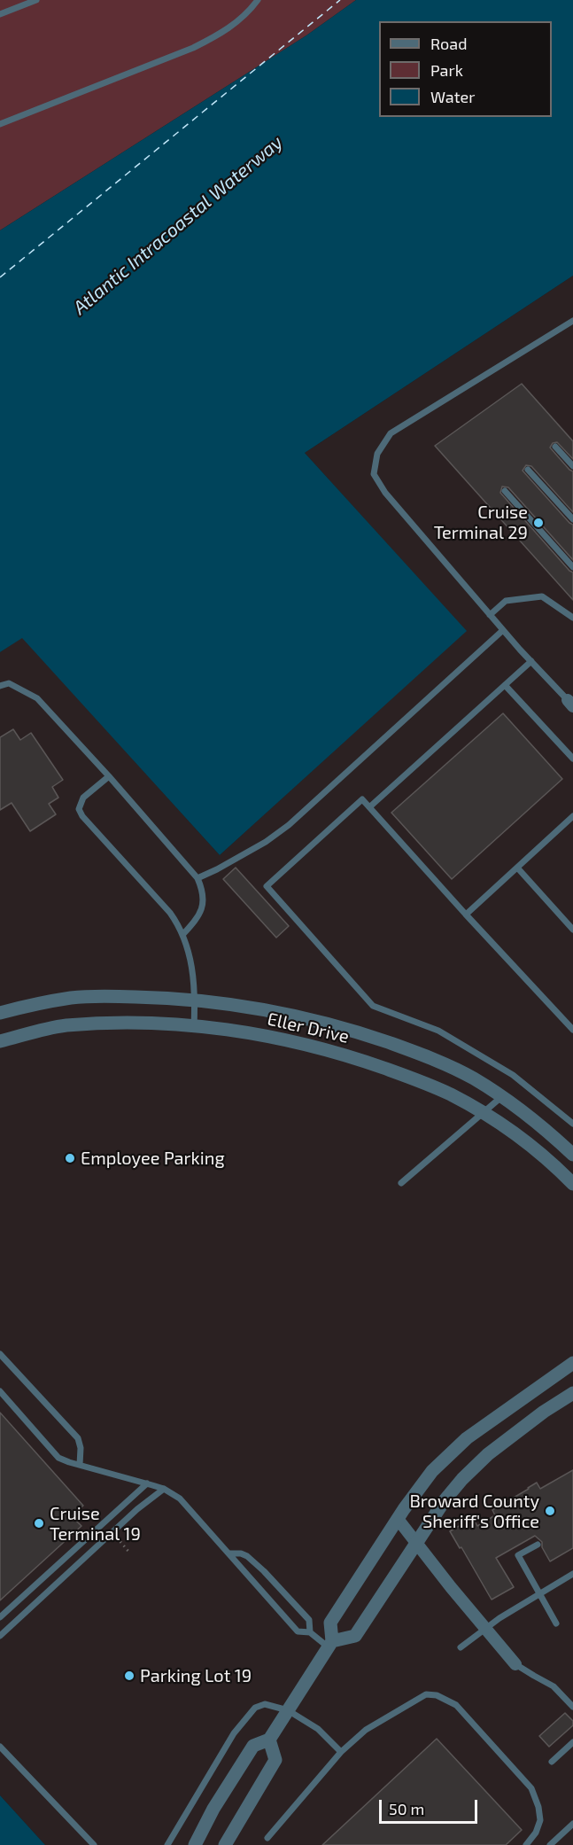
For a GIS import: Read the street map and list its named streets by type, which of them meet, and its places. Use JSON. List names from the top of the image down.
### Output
{
  "streets": {
    "street": ["Eller Drive"]
  },
  "water": ["Atlantic Intracoastal Waterway"],
  "places": [
    "Cruise Terminal 29",
    "Employee Parking",
    "Broward County Sheriff's Office",
    "Cruise Terminal 19",
    "Parking Lot 19"
  ],
  "legend": ["Road", "Park", "Water"],
  "scale_bar": "50 m"
}
